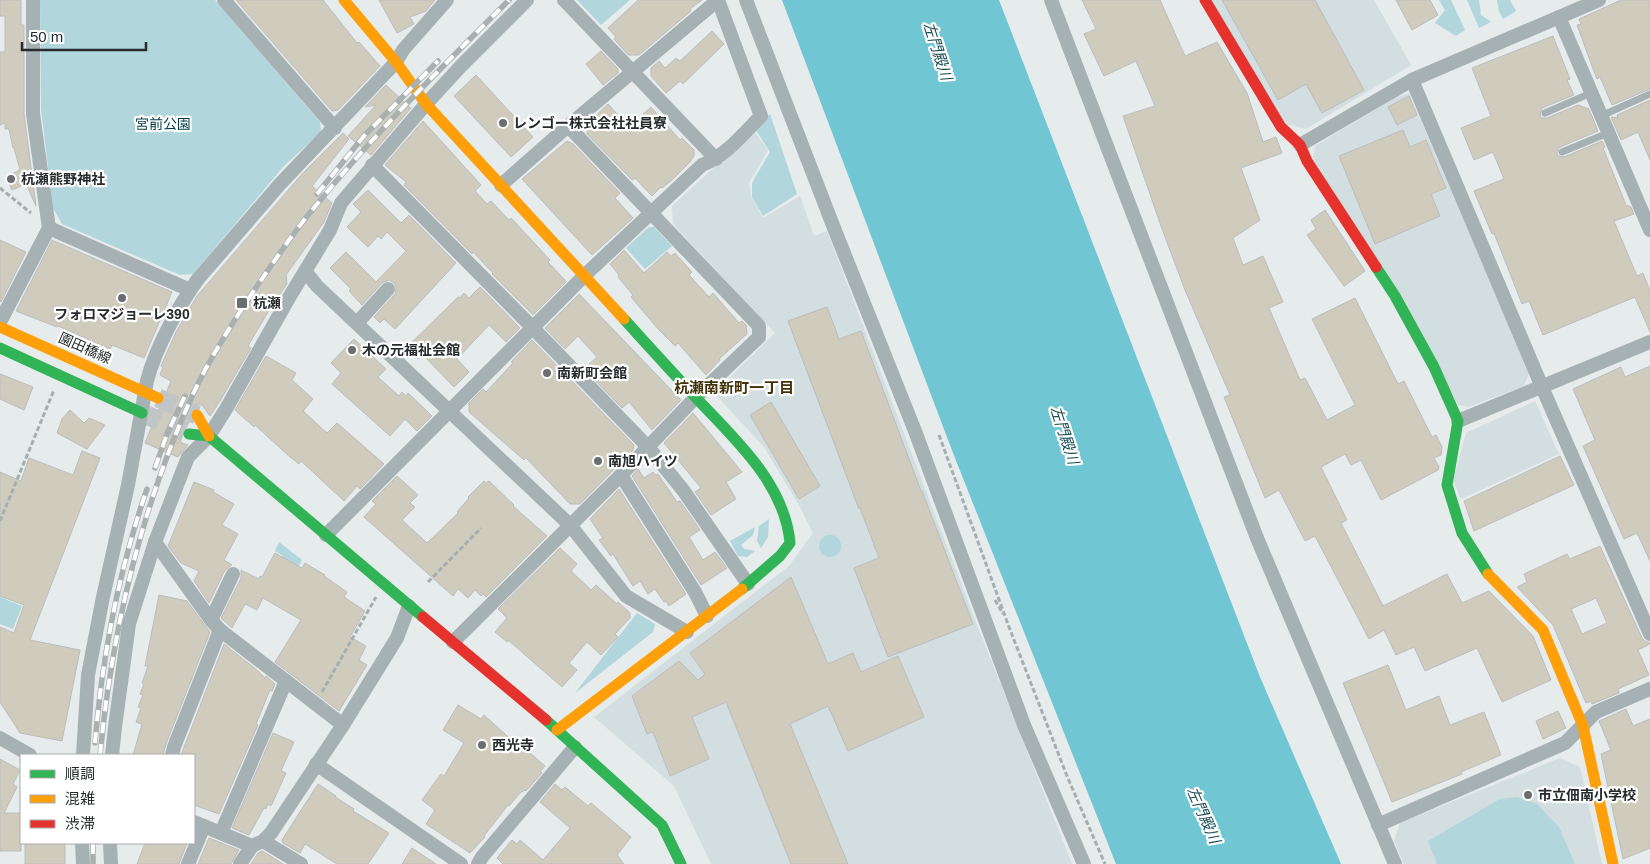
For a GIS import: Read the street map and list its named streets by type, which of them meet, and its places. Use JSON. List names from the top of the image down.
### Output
{
  "streets": {
    "street": ["園田橋線"]
  },
  "districts": ["杭瀬南新町一丁目"],
  "water": ["左門殿川"],
  "parks": ["宮前公園"],
  "places": {
    "other": [
      "レンゴー株式会社社員寮",
      "杭瀬熊野神社",
      "フォロマジョーレ390",
      "木の元福祉会館",
      "南新町会館",
      "南旭ハイツ",
      "西光寺",
      "市立佃南小学校"
    ],
    "transit": ["杭瀬"]
  },
  "legend": ["順調", "混雑", "渋滞"],
  "scale_bar": "50 m"
}
